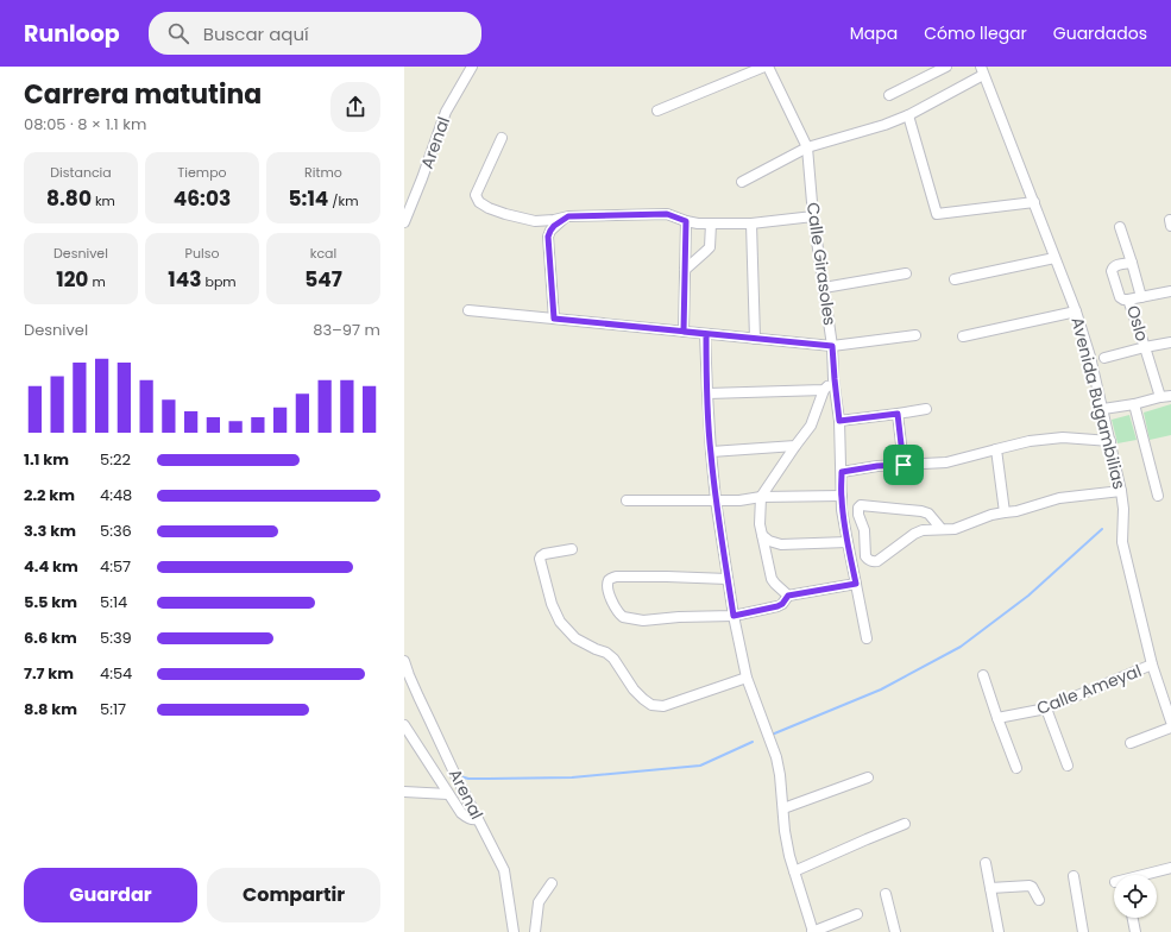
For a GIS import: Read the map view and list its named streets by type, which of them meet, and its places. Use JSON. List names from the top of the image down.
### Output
{
  "streets": {
    "street": [
      "Arenal",
      "Calle Girasoles",
      "Oslo",
      "Avenida Bugambilias",
      "Calle Ameyal"
    ]
  },
  "crossings": [
    ["Avenida Bugambilias", "Calle Ameyal"]
  ],
  "page": {
    "header": "Runloop",
    "search": "Buscar aquí",
    "nav": ["Mapa", "Cómo llegar", "Guardados"],
    "heading": ["Carrera matutina", "08:05 · 8 × 1.1 km"],
    "stats": [
      ["Distancia", "8.80 km"],
      ["Tiempo", "46:03"],
      ["Ritmo", "5:14 /km"],
      ["Desnivel", "120 m"],
      ["Pulso", "143 bpm"],
      ["kcal", "547"]
    ],
    "chart": ["Desnivel", "83–97 m"],
    "list": [
      {
        "name": "1.1 km",
        "note": "5:22"
      },
      {
        "name": "2.2 km",
        "note": "4:48"
      },
      {
        "name": "3.3 km",
        "note": "5:36"
      },
      {
        "name": "4.4 km",
        "note": "4:57"
      },
      {
        "name": "5.5 km",
        "note": "5:14"
      },
      {
        "name": "6.6 km",
        "note": "5:39"
      },
      {
        "name": "7.7 km",
        "note": "4:54"
      },
      {
        "name": "8.8 km",
        "note": "5:17"
      }
    ],
    "buttons": ["Guardar", "Compartir"]
  }
}
